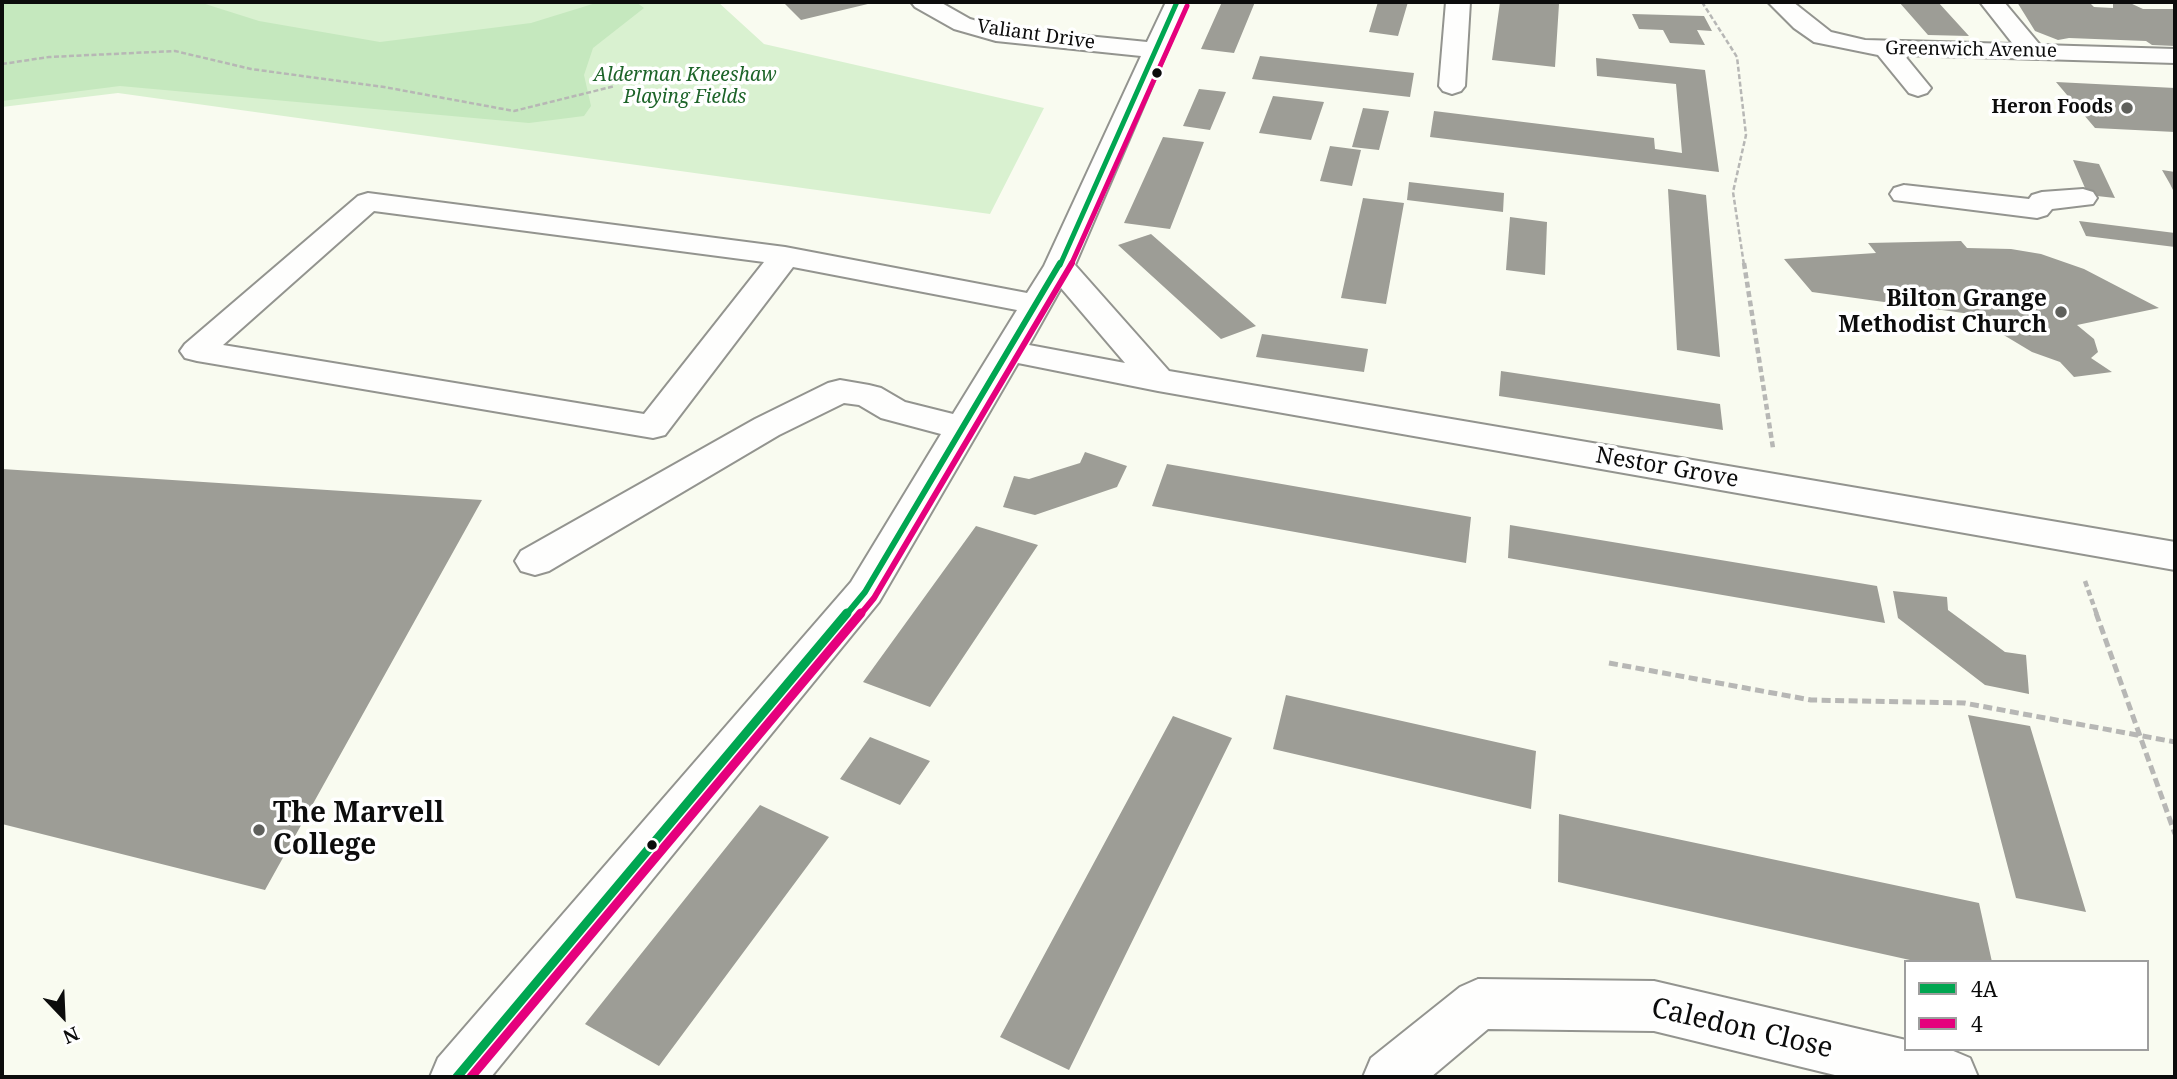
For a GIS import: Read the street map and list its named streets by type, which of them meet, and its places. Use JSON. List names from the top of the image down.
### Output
{
  "streets": {
    "street": [
      "Valiant Drive",
      "Greenwich Avenue",
      "Nestor Grove",
      "Caledon Close"
    ]
  },
  "parks": ["Alderman Kneeshaw Playing Fields"],
  "places": ["Heron Foods", "Bilton Grange Methodist Church", "The Marvell College"],
  "lines": ["transit line 4A", "transit line 4"],
  "legend": ["4A", "4"],
  "north": "bottom right"
}
